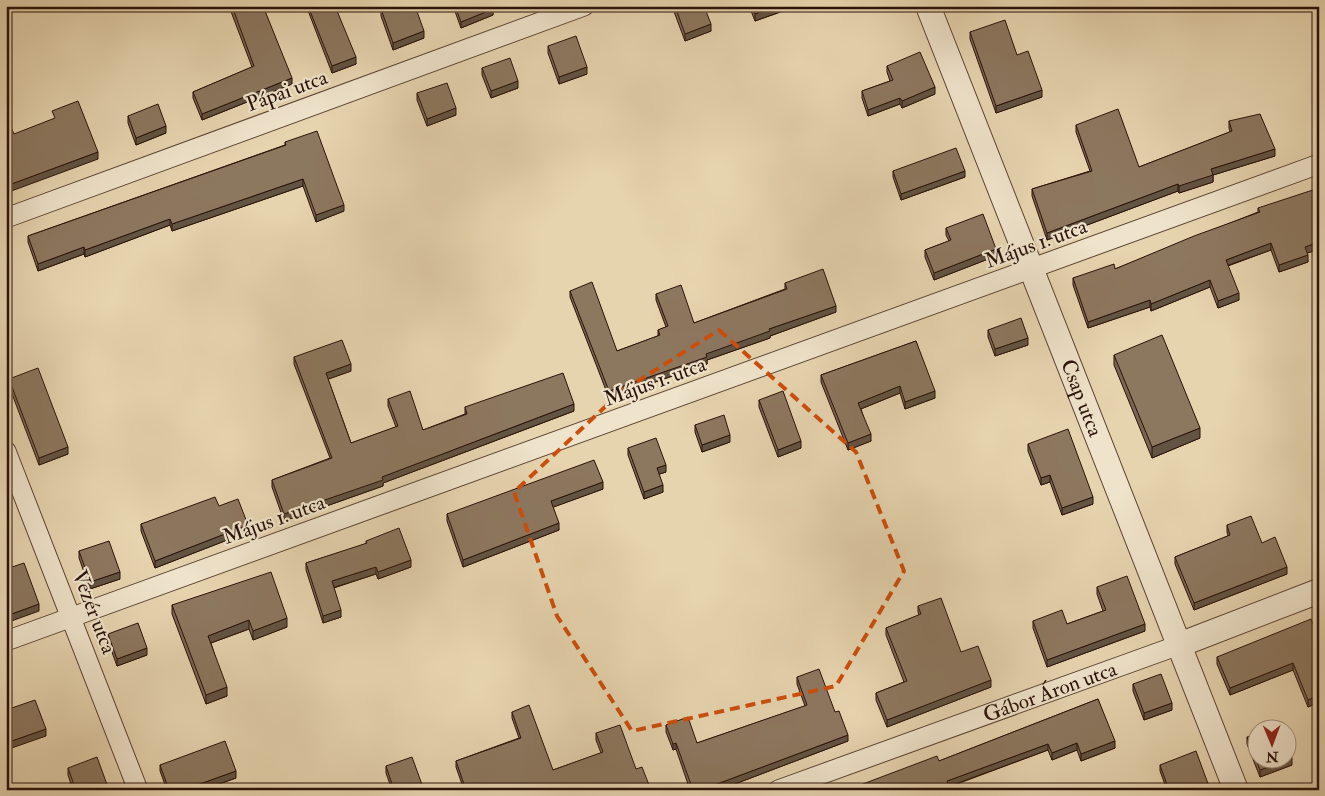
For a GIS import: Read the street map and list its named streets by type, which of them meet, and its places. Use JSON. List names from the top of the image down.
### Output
{
  "streets": {
    "street": [
      "Pápai utca",
      "Május 1. utca",
      "Csap utca",
      "Vezér utca",
      "Gábor Áron utca"
    ]
  },
  "crossings": [
    ["Május 1. utca", "Csap utca"],
    ["Május 1. utca", "Vezér utca"],
    ["Csap utca", "Gábor Áron utca"]
  ],
  "north": "bottom"
}
